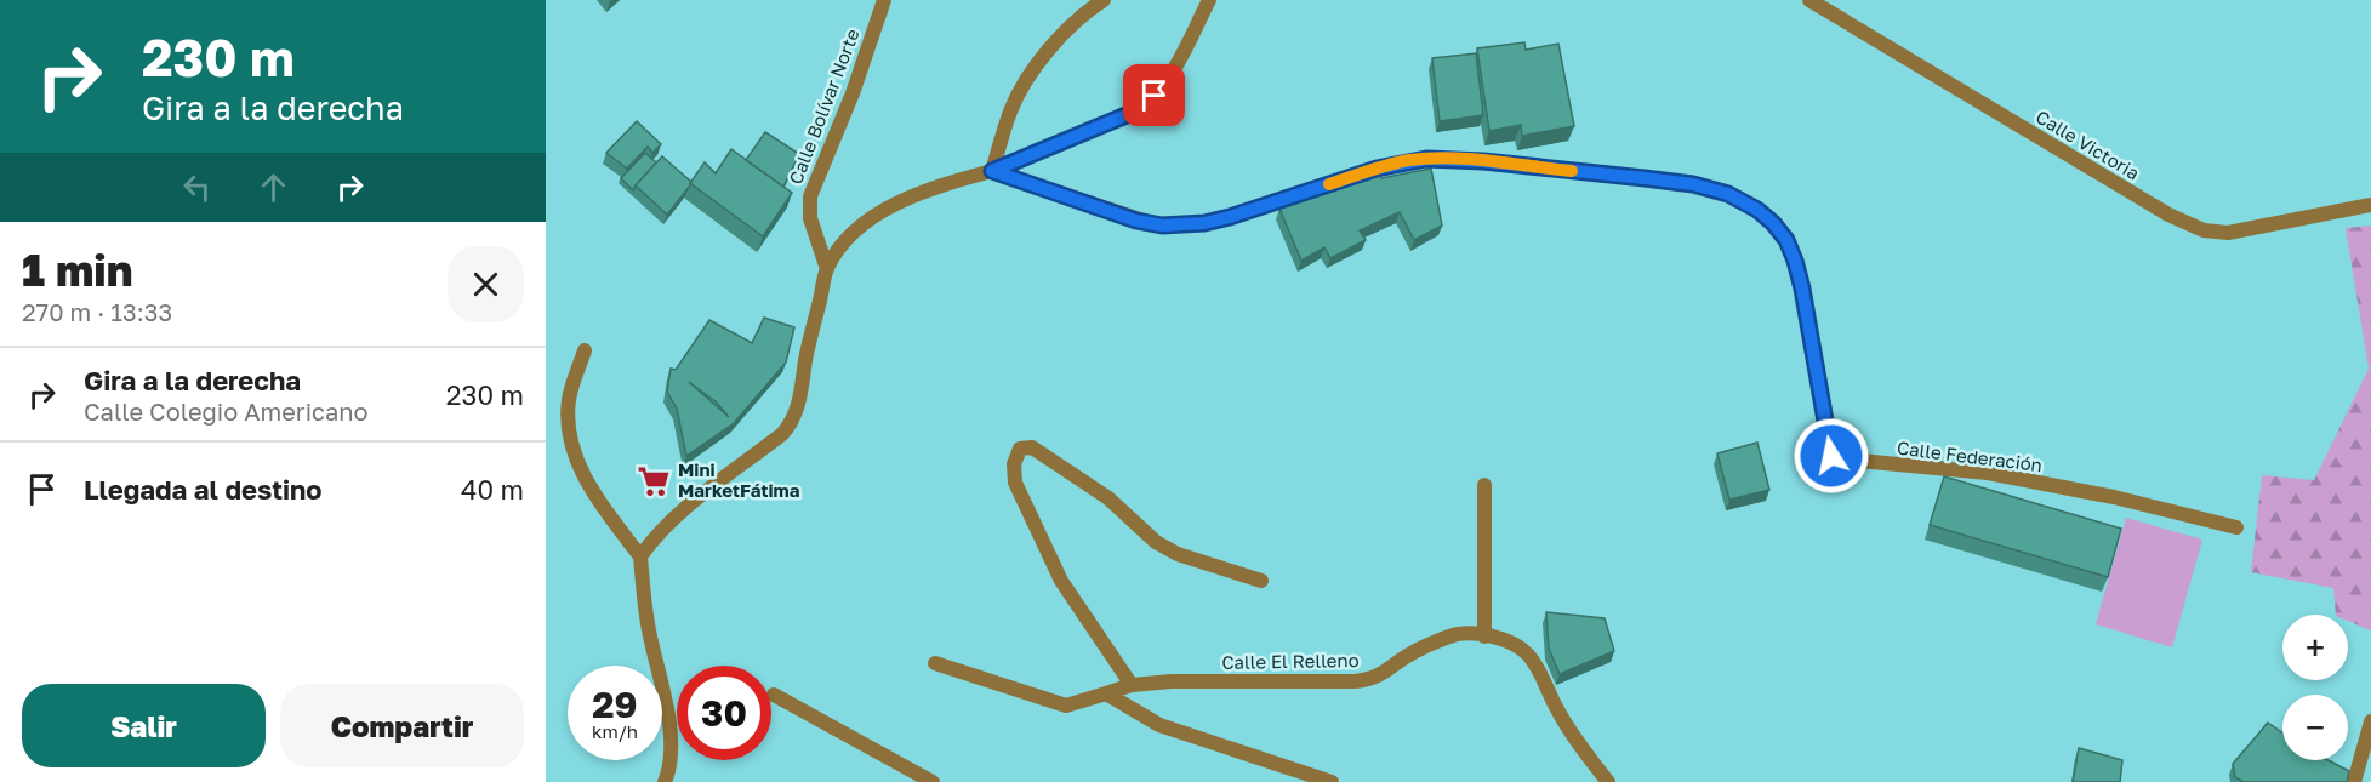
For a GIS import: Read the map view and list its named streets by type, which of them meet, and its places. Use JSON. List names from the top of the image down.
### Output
{
  "streets": {
    "street": [
      "Calle Bolívar Norte",
      "Calle Victoria",
      "Calle Federación",
      "Calle El Relleno"
    ]
  },
  "places": {
    "supermarket": ["Mini MarketFátima"]
  },
  "page": {
    "turn": ["230 m", "Gira a la derecha"],
    "heading": ["1 min", "270 m · 13:33"],
    "list": [
      {
        "name": "Gira a la derecha",
        "note": "Calle Colegio Americano",
        "value": "230 m"
      },
      {
        "name": "Llegada al destino",
        "value": "40 m"
      }
    ],
    "map_buttons": ["+", "−"],
    "speed": "29 km/h",
    "limit": "30",
    "buttons": ["Salir", "Compartir"]
  }
}
